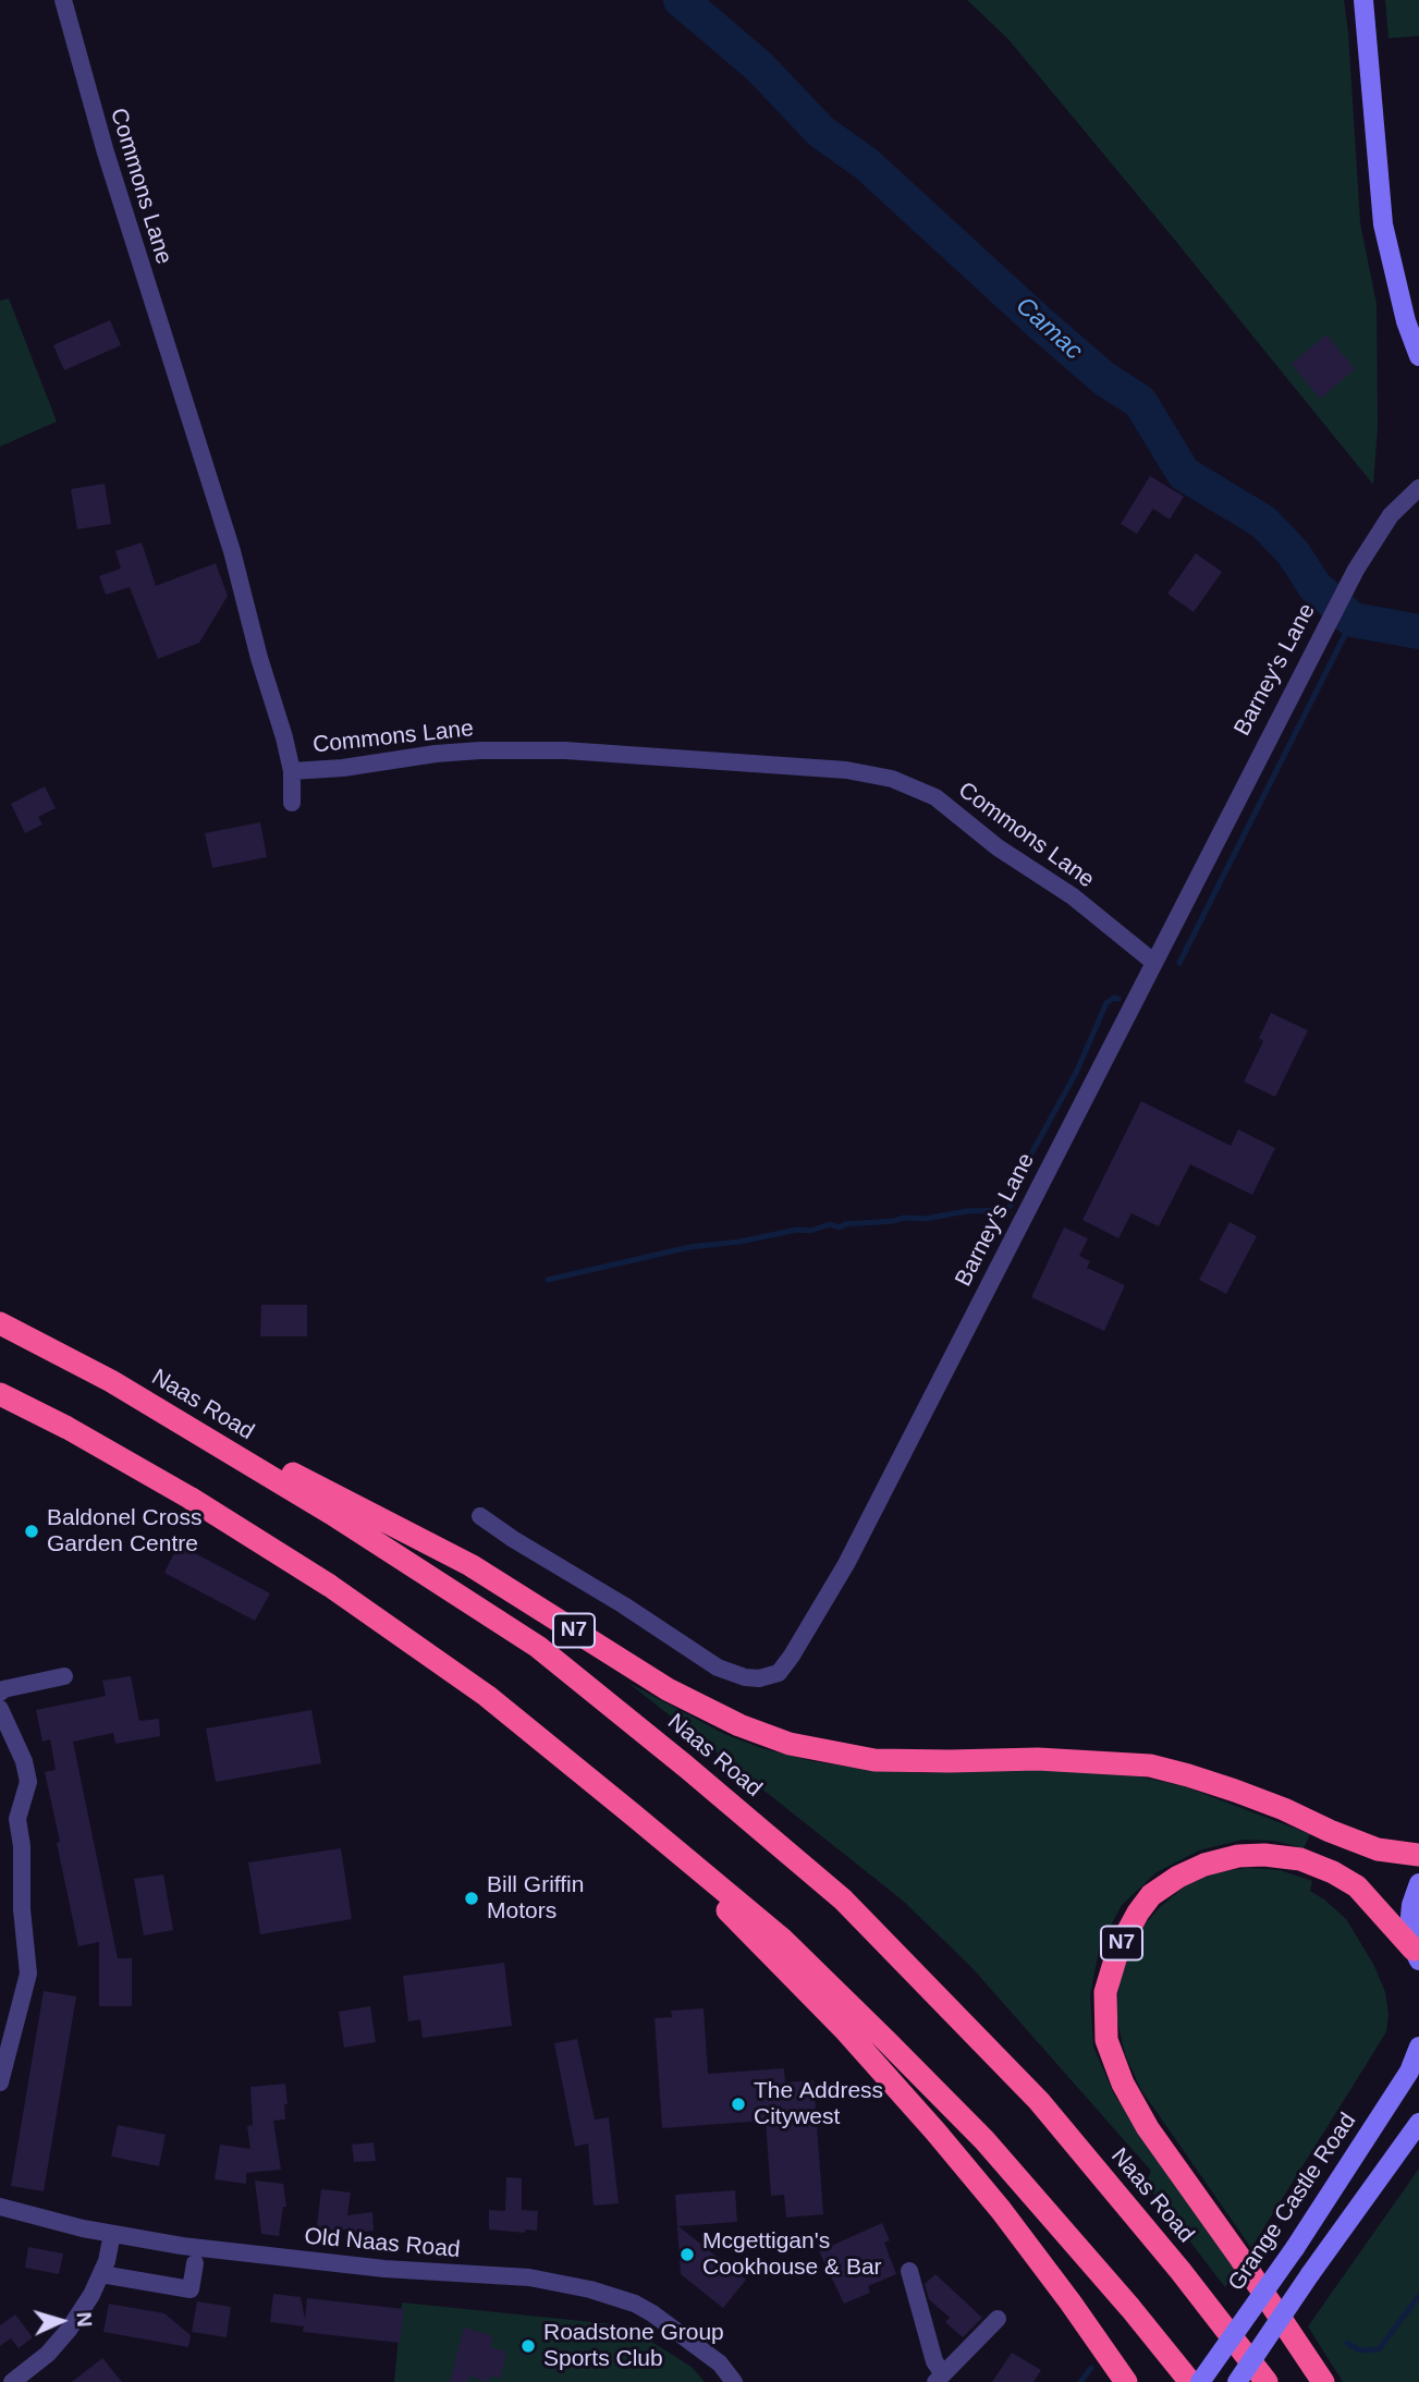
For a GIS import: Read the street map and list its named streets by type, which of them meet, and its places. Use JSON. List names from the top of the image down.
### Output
{
  "streets": {
    "highway": ["Naas Road", "N7"],
    "main road": ["Grange Castle Road"],
    "street": ["Commons Lane", "Barney's Lane", "Old Naas Road"]
  },
  "crossings": [
    ["Commons Lane", "Barney's Lane"],
    ["Naas Road", "N7"]
  ],
  "water": ["Camac"],
  "places": [
    "Baldonel Cross Garden Centre",
    "Bill Griffin Motors",
    "The Address Citywest",
    "Mcgettigan's Cookhouse & Bar",
    "Roadstone Group Sports Club"
  ],
  "north": "right"
}
